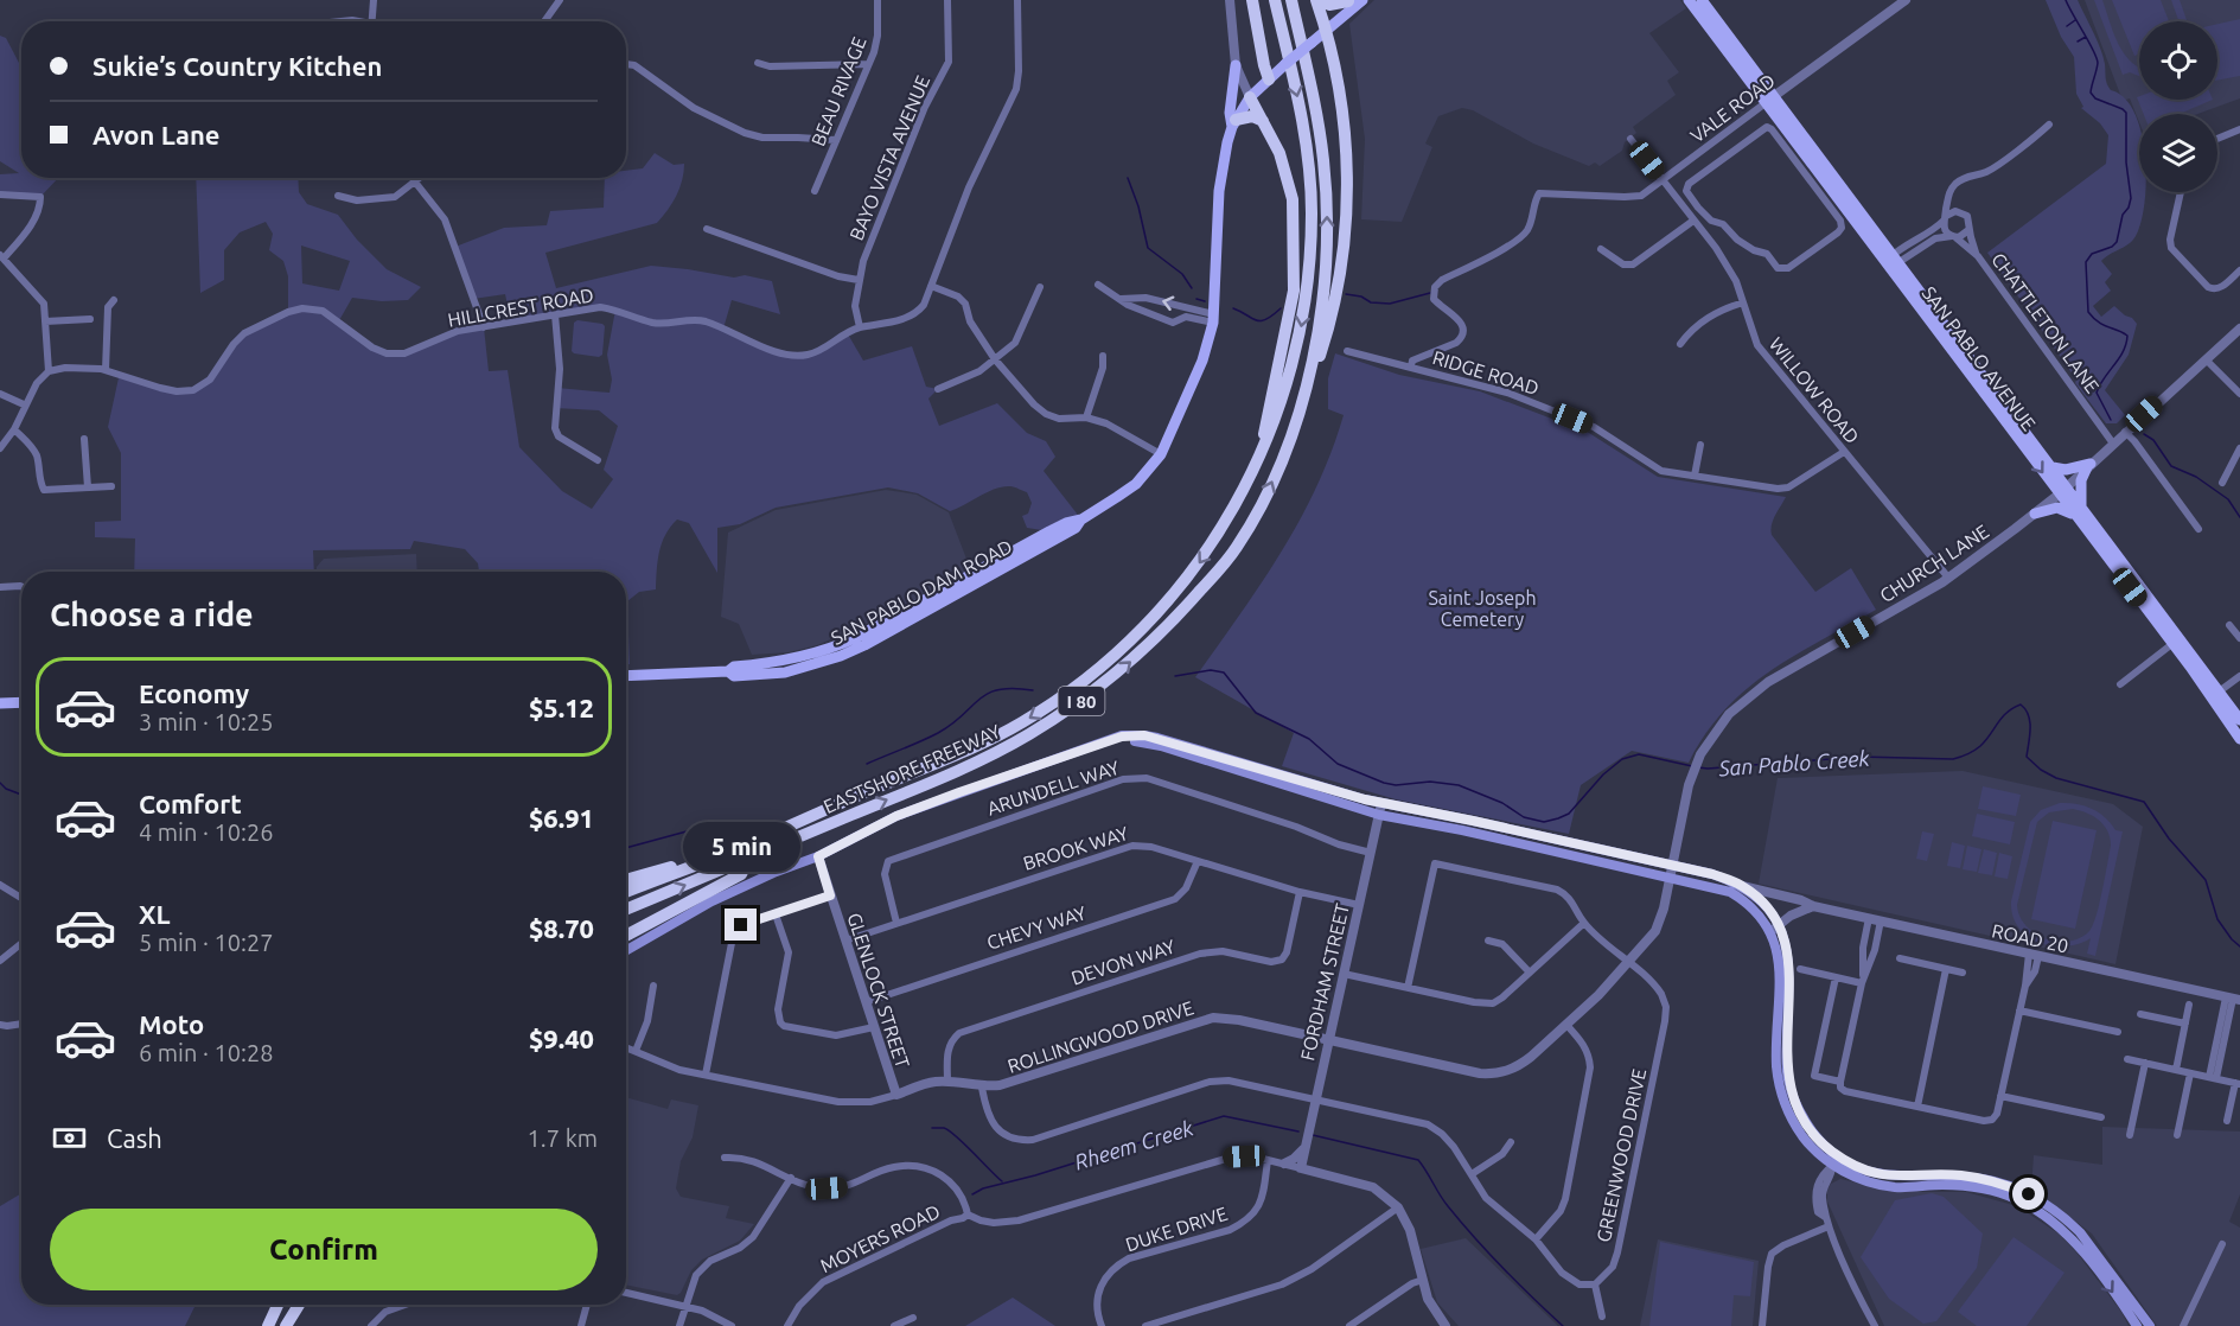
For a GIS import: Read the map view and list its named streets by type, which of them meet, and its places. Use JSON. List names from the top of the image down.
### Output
{
  "streets": {
    "highway": ["I 80", "EASTSHORE FREEWAY"],
    "main road": ["SAN PABLO AVENUE", "SAN PABLO DAM ROAD"],
    "street": [
      "BEAU RIVAGE",
      "VALE ROAD",
      "BAYO VISTA AVENUE",
      "HILLCREST ROAD",
      "CHATTLETON LANE",
      "RIDGE ROAD",
      "WILLOW ROAD",
      "CHURCH LANE",
      "ARUNDELL WAY",
      "BROOK WAY",
      "CHEVY WAY",
      "ROAD 20",
      "DEVON WAY",
      "FORDHAM STREET",
      "GLENLOCK STREET",
      "ROLLINGWOOD DRIVE",
      "GREENWOOD DRIVE",
      "DUKE DRIVE",
      "MOYERS ROAD"
    ]
  },
  "crossings": [
    ["VALE ROAD", "SAN PABLO AVENUE"],
    ["VALE ROAD", "RIDGE ROAD"],
    ["VALE ROAD", "WILLOW ROAD"],
    ["BAYO VISTA AVENUE", "HILLCREST ROAD"],
    ["CHATTLETON LANE", "CHURCH LANE"],
    ["SAN PABLO AVENUE", "CHURCH LANE"],
    ["RIDGE ROAD", "WILLOW ROAD"],
    ["WILLOW ROAD", "CHURCH LANE"],
    ["CHURCH LANE", "ROLLINGWOOD DRIVE"],
    ["ARUNDELL WAY", "BROOK WAY"],
    ["ARUNDELL WAY", "FORDHAM STREET"],
    ["BROOK WAY", "CHEVY WAY"],
    ["BROOK WAY", "DEVON WAY"],
    ["BROOK WAY", "FORDHAM STREET"],
    ["BROOK WAY", "GLENLOCK STREET"],
    ["CHEVY WAY", "GLENLOCK STREET"],
    ["DEVON WAY", "ROLLINGWOOD DRIVE"],
    ["FORDHAM STREET", "ROLLINGWOOD DRIVE"],
    ["FORDHAM STREET", "MOYERS ROAD"],
    ["GLENLOCK STREET", "ROLLINGWOOD DRIVE"],
    ["ROLLINGWOOD DRIVE", "GREENWOOD DRIVE"],
    ["DUKE DRIVE", "MOYERS ROAD"]
  ],
  "water": ["San Pablo Creek", "Rheem Creek"],
  "parks": ["Saint Joseph Cemetery"],
  "page": {
    "banner": ["Sukie’s Country Kitchen", "Avon Lane"],
    "heading": "Choose a ride",
    "list": [
      {
        "name": "Economy",
        "note": "3 min · 10:25",
        "value": "$5.12"
      },
      {
        "name": "Comfort",
        "note": "4 min · 10:26",
        "value": "$6.91"
      },
      {
        "name": "XL",
        "note": "5 min · 10:27",
        "value": "$8.70"
      },
      {
        "name": "Moto",
        "note": "6 min · 10:28",
        "value": "$9.40"
      }
    ],
    "bubble": "5 min",
    "pay": ["Cash", "1.7 km"],
    "buttons": "Confirm"
  }
}
